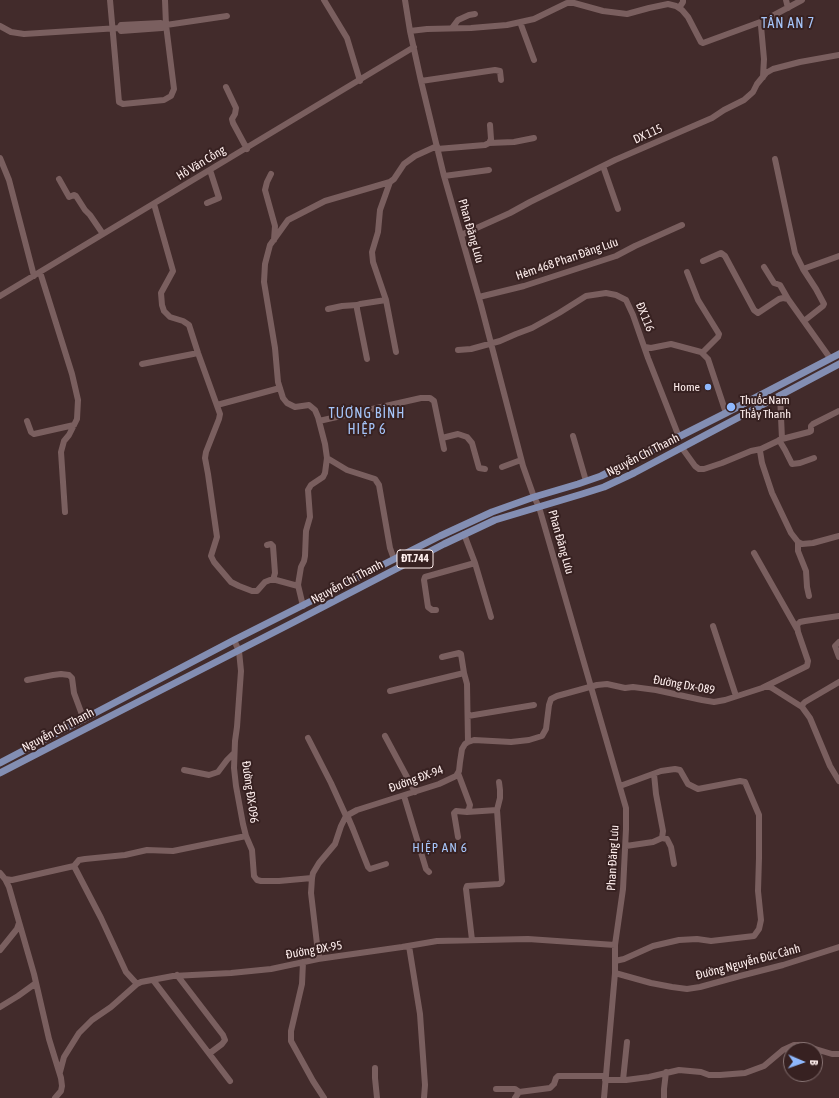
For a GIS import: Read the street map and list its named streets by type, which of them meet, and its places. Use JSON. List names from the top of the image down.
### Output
{
  "streets": {
    "main road": ["Nguyễn Chí Thanh", "ĐT.744"],
    "street": [
      "DX 115",
      "Hồ Văn Cống",
      "Phan Đăng Lưu",
      "Hẻm 468 Phan Đăng Lưu",
      "ĐX 116",
      "Đường Dx-089",
      "Đường ĐX-94",
      "Đường ĐX-096",
      "Đường ĐX-95",
      "Đường Nguyễn Đức Cảnh"
    ]
  },
  "crossings": [
    ["DX 115", "Phan Đăng Lưu"],
    ["Hồ Văn Cống", "Phan Đăng Lưu"],
    ["Phan Đăng Lưu", "Hẻm 468 Phan Đăng Lưu"],
    ["Phan Đăng Lưu", "ĐX 116"],
    ["Phan Đăng Lưu", "Nguyễn Chí Thanh"],
    ["Phan Đăng Lưu", "Đường Dx-089"],
    ["Phan Đăng Lưu", "Đường ĐX-95"],
    ["Phan Đăng Lưu", "Đường Nguyễn Đức Cảnh"],
    ["ĐX 116", "Nguyễn Chí Thanh"],
    ["Nguyễn Chí Thanh", "Đường ĐX-096"]
  ],
  "districts": ["TÂN AN 7", "TƯƠNG BÌNH HIỆP 6", "HIỆP AN 6"],
  "places": ["Home", "Thuốc Nam Thầy Thanh"],
  "north": "right"
}
